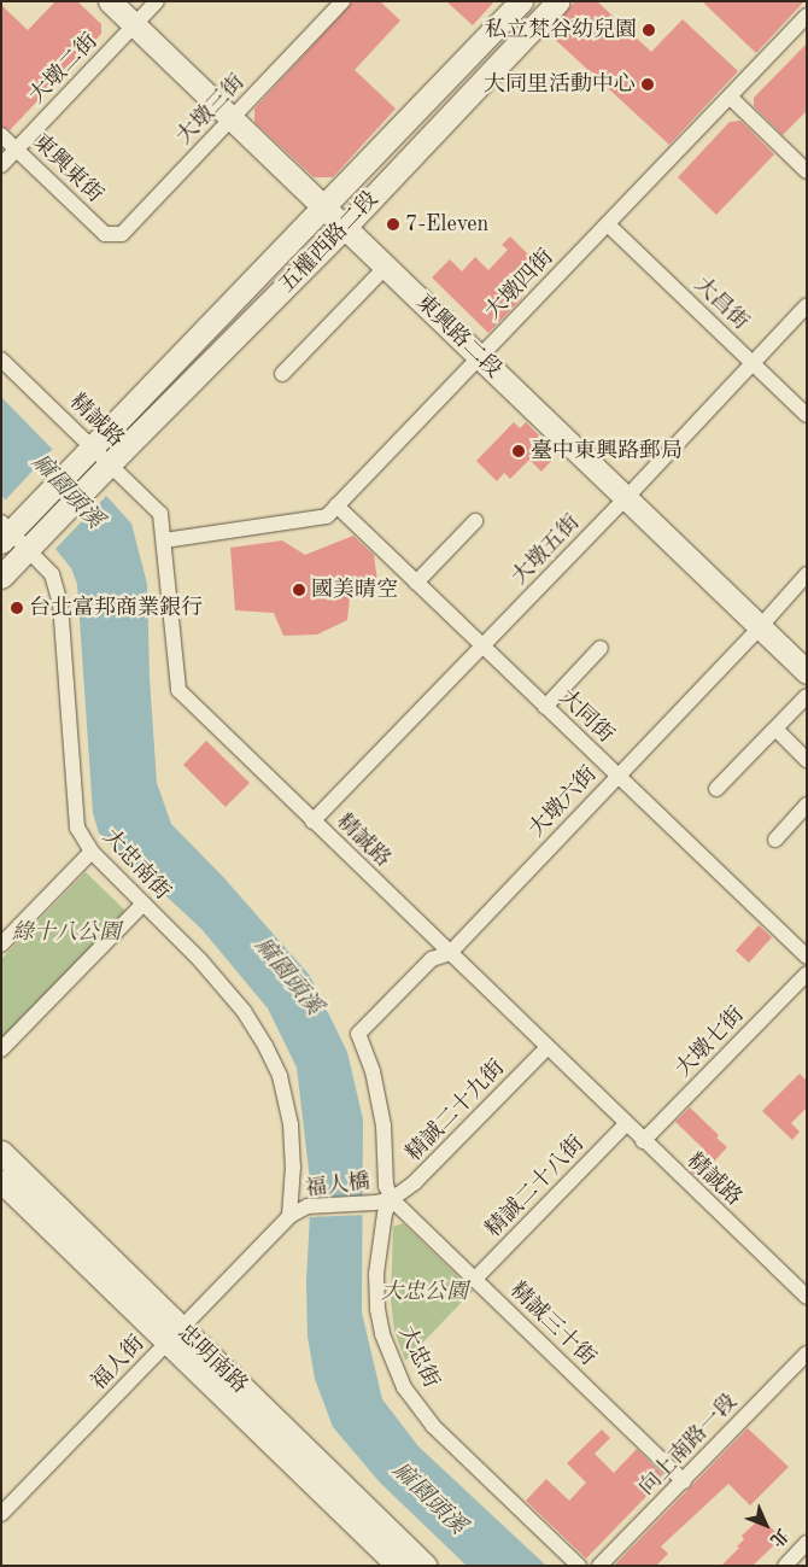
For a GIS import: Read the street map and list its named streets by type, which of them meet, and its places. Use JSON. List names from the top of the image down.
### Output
{
  "streets": {
    "main road": ["五權西路二段", "東興路二段", "忠明南路"],
    "street": [
      "大墩二街",
      "大墩三街",
      "東興東街",
      "大墩四街",
      "大昌街",
      "精誠路",
      "大墩五街",
      "大同街",
      "大墩六街",
      "大忠南街",
      "大墩七街",
      "精誠二十九街",
      "福人橋",
      "精誠二十八街",
      "精誠三十街",
      "大忠街",
      "福人街",
      "向上南路一段"
    ]
  },
  "crossings": [
    ["大墩二街", "東興東街"],
    ["大墩二街", "東興路二段"],
    ["大墩三街", "東興東街"],
    ["大墩三街", "東興路二段"],
    ["五權西路二段", "東興路二段"],
    ["五權西路二段", "精誠路"],
    ["五權西路二段", "大忠南街"],
    ["大墩四街", "大昌街"],
    ["大墩四街", "東興路二段"],
    ["大墩四街", "精誠路"],
    ["大墩四街", "大同街"],
    ["大昌街", "大墩五街"],
    ["東興路二段", "大墩五街"],
    ["東興路二段", "大墩六街"],
    ["精誠路", "大墩五街"],
    ["精誠路", "大墩六街"],
    ["精誠路", "大墩七街"],
    ["精誠路", "精誠二十九街"],
    ["精誠路", "精誠二十八街"],
    ["大墩五街", "大同街"],
    ["大同街", "大墩六街"],
    ["大墩六街", "精誠二十九街"],
    ["大墩六街", "福人橋"],
    ["大墩六街", "精誠三十街"],
    ["大墩六街", "大忠街"],
    ["大忠南街", "福人橋"],
    ["大忠南街", "福人街"],
    ["精誠二十九街", "福人橋"],
    ["精誠二十九街", "精誠三十街"],
    ["精誠二十九街", "大忠街"],
    ["福人橋", "精誠三十街"],
    ["福人橋", "大忠街"],
    ["福人橋", "福人街"],
    ["精誠二十八街", "精誠三十街"],
    ["精誠三十街", "大忠街"],
    ["精誠三十街", "向上南路一段"],
    ["忠明南路", "福人街"]
  ],
  "water": ["麻園頭溪"],
  "parks": ["綠十八公園", "大忠公園"],
  "places": [
    "私立梵谷幼兒園",
    "大同里活動中心",
    "7-Eleven",
    "臺中東興路郵局",
    "國美晴空",
    "台北富邦商業銀行"
  ],
  "north": "bottom right"
}
